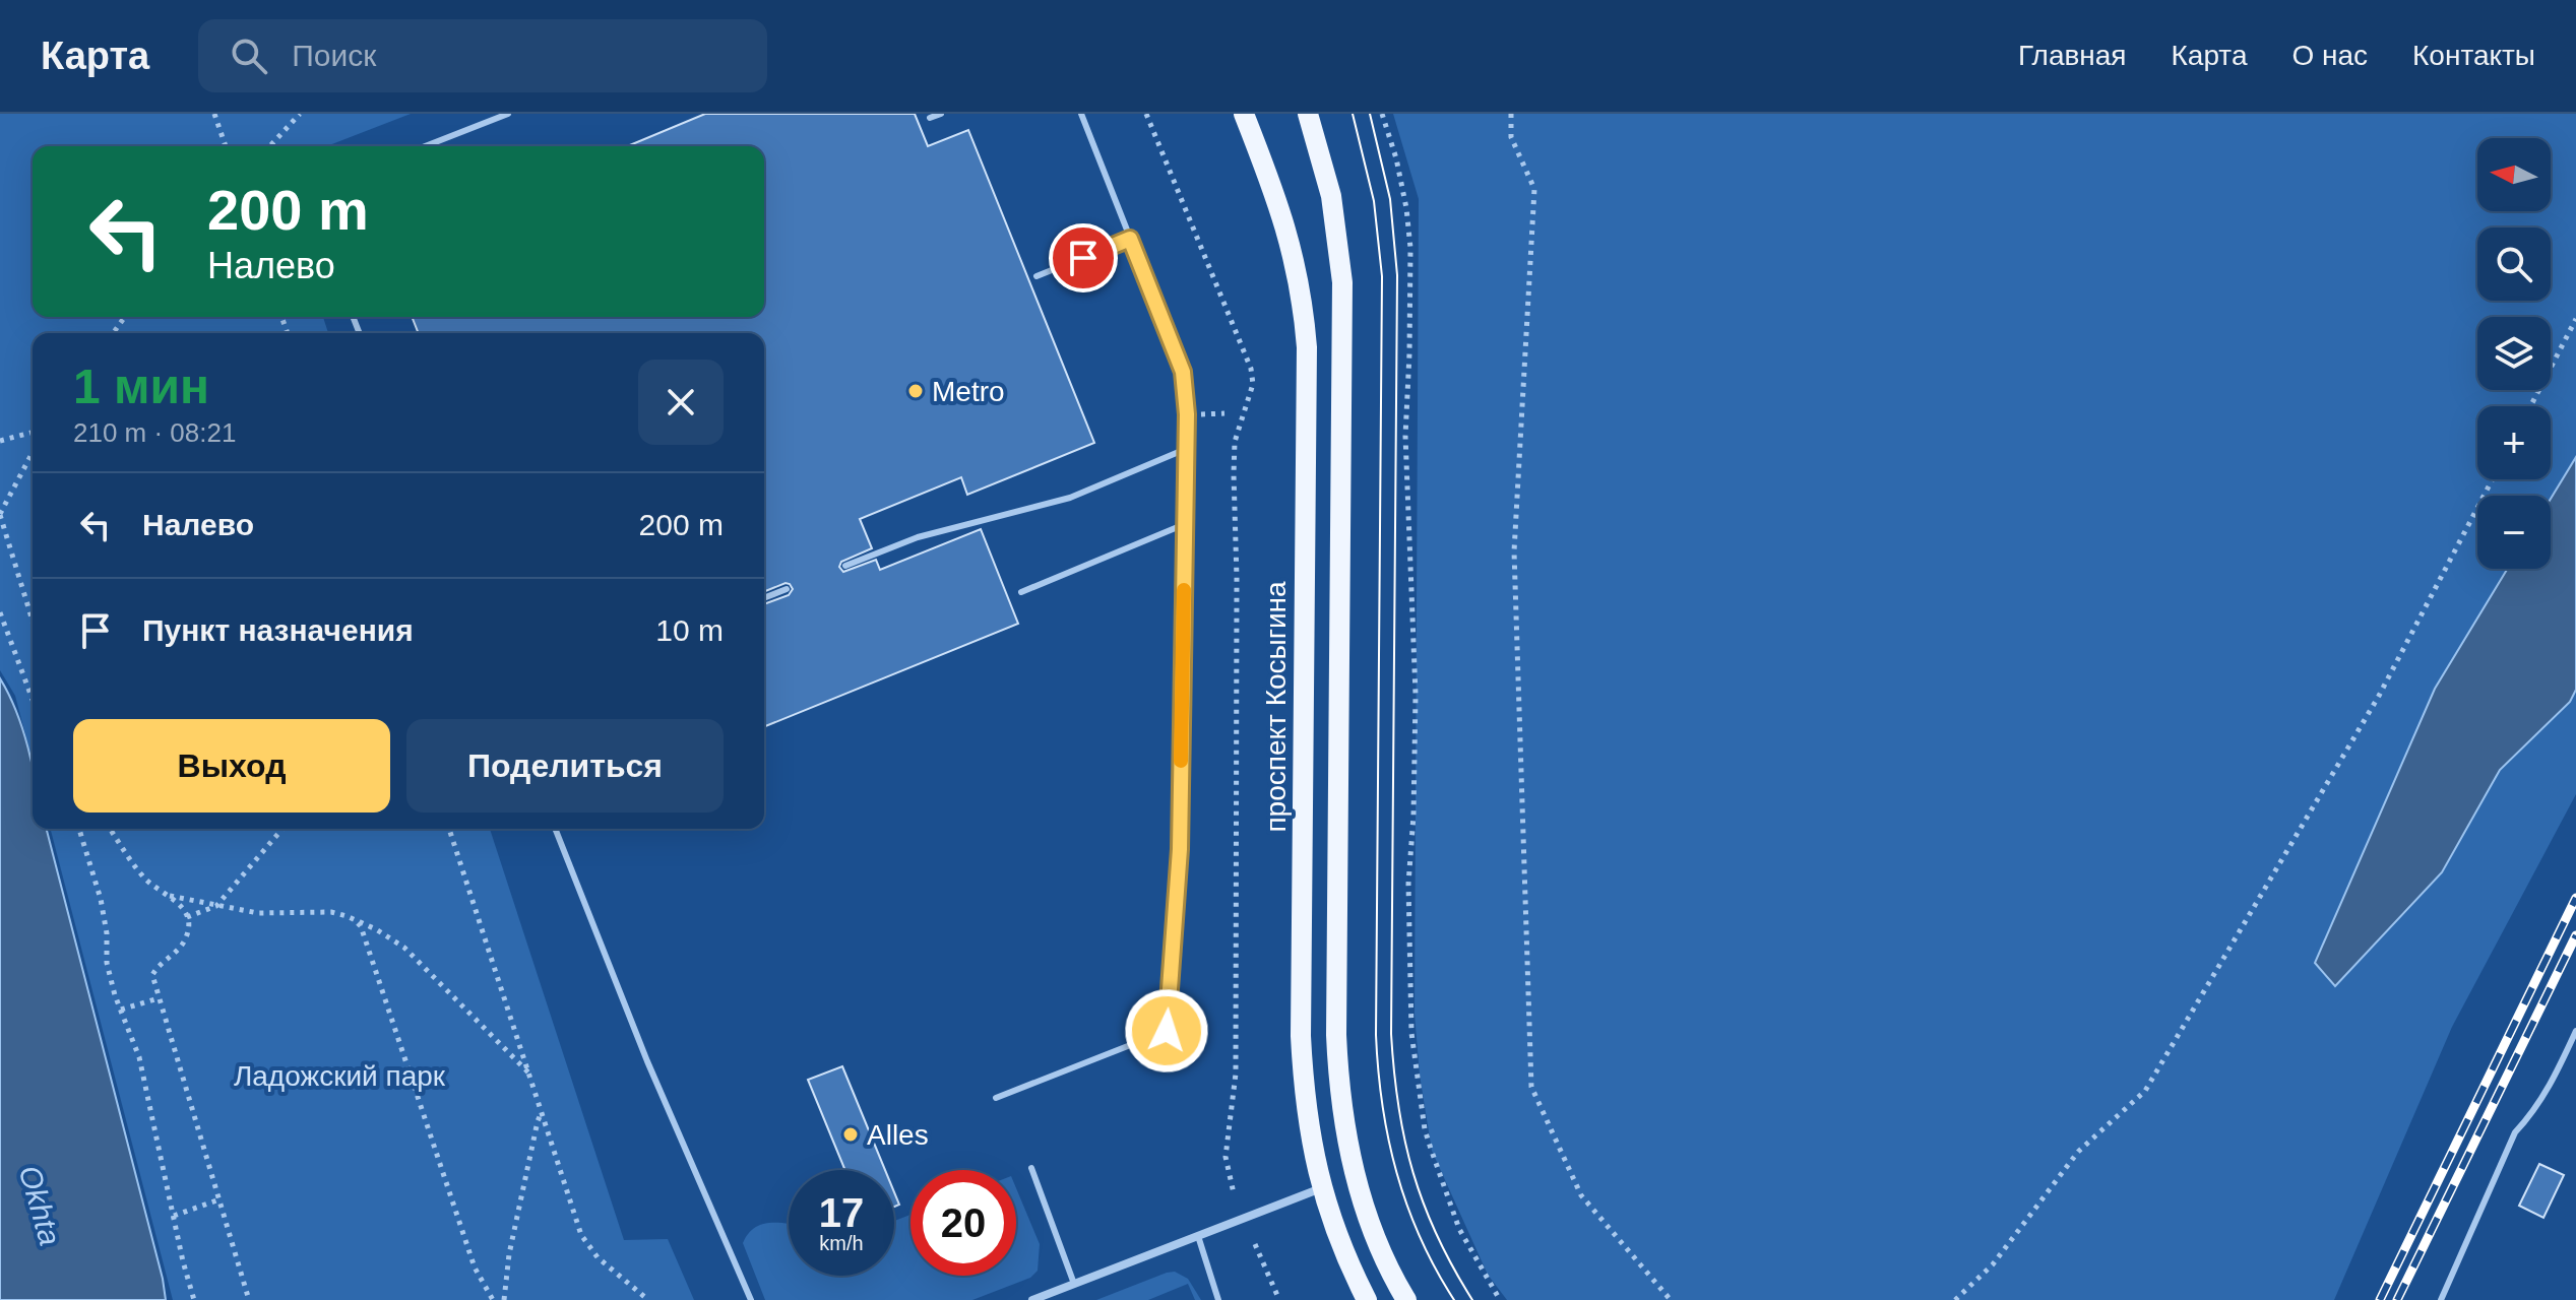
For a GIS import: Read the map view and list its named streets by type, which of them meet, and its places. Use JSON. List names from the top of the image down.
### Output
{
  "streets": {
    "main road": ["проспект Косыгина"]
  },
  "water": ["Okhta"],
  "parks": ["Ладожский парк"],
  "places": ["Metro", "Alles"],
  "north": "left",
  "page": {
    "header": "Карта",
    "search": "Поиск",
    "nav": [
      "Главная",
      "Карта",
      "О нас",
      "Контакты"
    ],
    "map_buttons": ["+", "−"],
    "turn": ["200 m", "Налево"],
    "heading": ["1 мин", "210 m · 08:21"],
    "list": [
      {
        "name": "Налево",
        "value": "200 m"
      },
      {
        "name": "Пункт назначения",
        "value": "10 m"
      }
    ],
    "buttons": ["Выход", "Поделиться"],
    "speed": "17 km/h",
    "limit": "20"
  }
}
